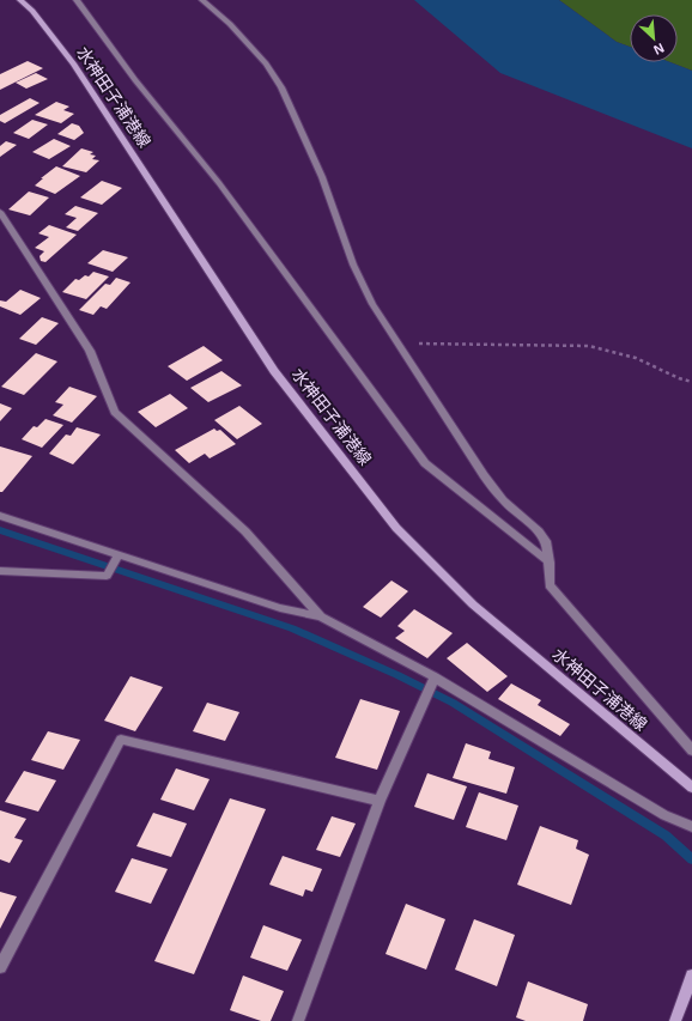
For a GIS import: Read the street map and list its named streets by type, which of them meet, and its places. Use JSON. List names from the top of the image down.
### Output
{
  "streets": {
    "main road": ["水神田子浦港線"]
  },
  "north": "bottom right"
}
